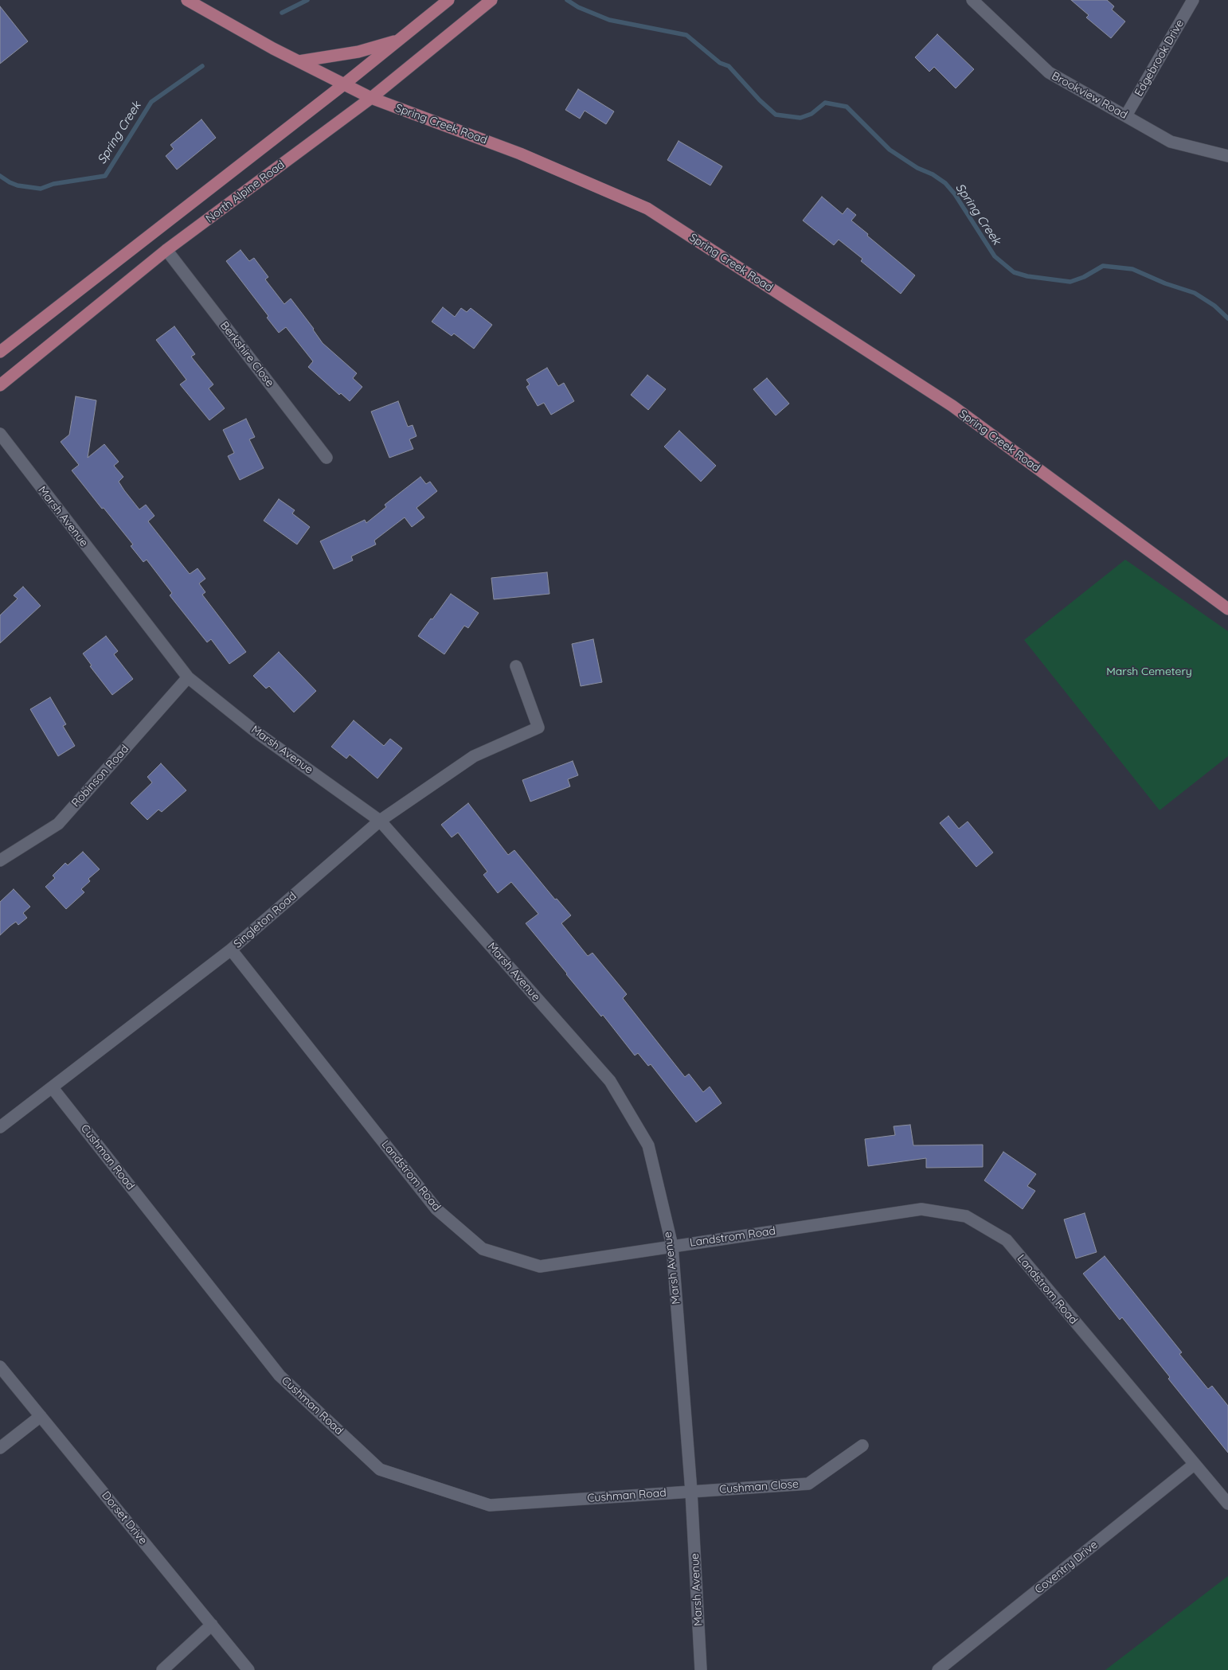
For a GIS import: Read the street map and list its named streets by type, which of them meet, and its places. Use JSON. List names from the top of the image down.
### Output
{
  "streets": {
    "main road": ["Spring Creek Road", "North Alpine Road"],
    "street": [
      "Edgebrook Drive",
      "Brookview Road",
      "Berkshire Close",
      "Marsh Avenue",
      "Robinson Road",
      "Singleton Road",
      "Cushman Road",
      "Landstrom Road",
      "Cushman Close",
      "Dorset Drive",
      "Coventry Drive"
    ]
  },
  "crossings": [
    ["Edgebrook Drive", "Brookview Road"],
    ["Spring Creek Road", "North Alpine Road"],
    ["North Alpine Road", "Berkshire Close"],
    ["Marsh Avenue", "Robinson Road"],
    ["Marsh Avenue", "Singleton Road"],
    ["Marsh Avenue", "Cushman Road"],
    ["Marsh Avenue", "Landstrom Road"],
    ["Marsh Avenue", "Cushman Close"],
    ["Singleton Road", "Cushman Road"],
    ["Singleton Road", "Landstrom Road"],
    ["Cushman Road", "Cushman Close"],
    ["Landstrom Road", "Coventry Drive"]
  ],
  "water": ["Spring Creek"],
  "parks": ["Marsh Cemetery"]
}
